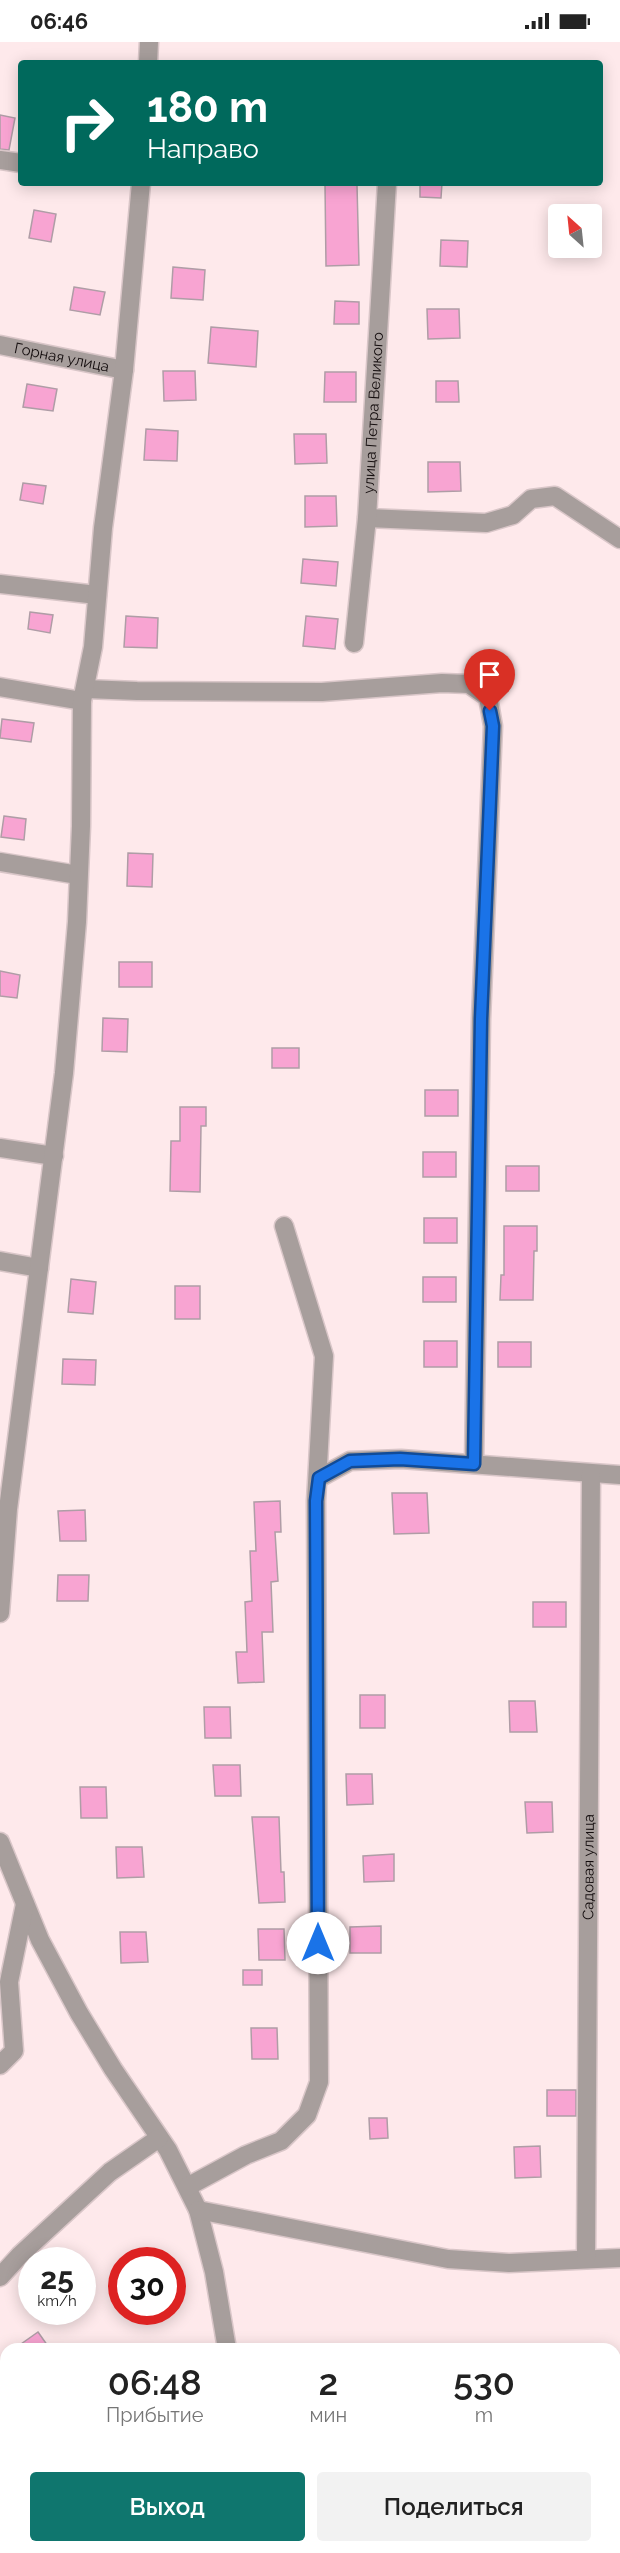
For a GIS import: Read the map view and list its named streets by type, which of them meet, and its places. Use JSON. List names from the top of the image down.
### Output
{
  "streets": {
    "street": ["Горная улица", "улица Петра Великого", "Садовая улица"]
  },
  "north": "top left",
  "page": {
    "status": "06:46",
    "turn": ["180 m", "Направо"],
    "speed": "25 km/h",
    "limit": "30",
    "eta": [
      "06:48",
      "Прибытие",
      "2",
      "мин",
      "530",
      "m"
    ],
    "buttons": ["Выход", "Поделиться"]
  }
}
